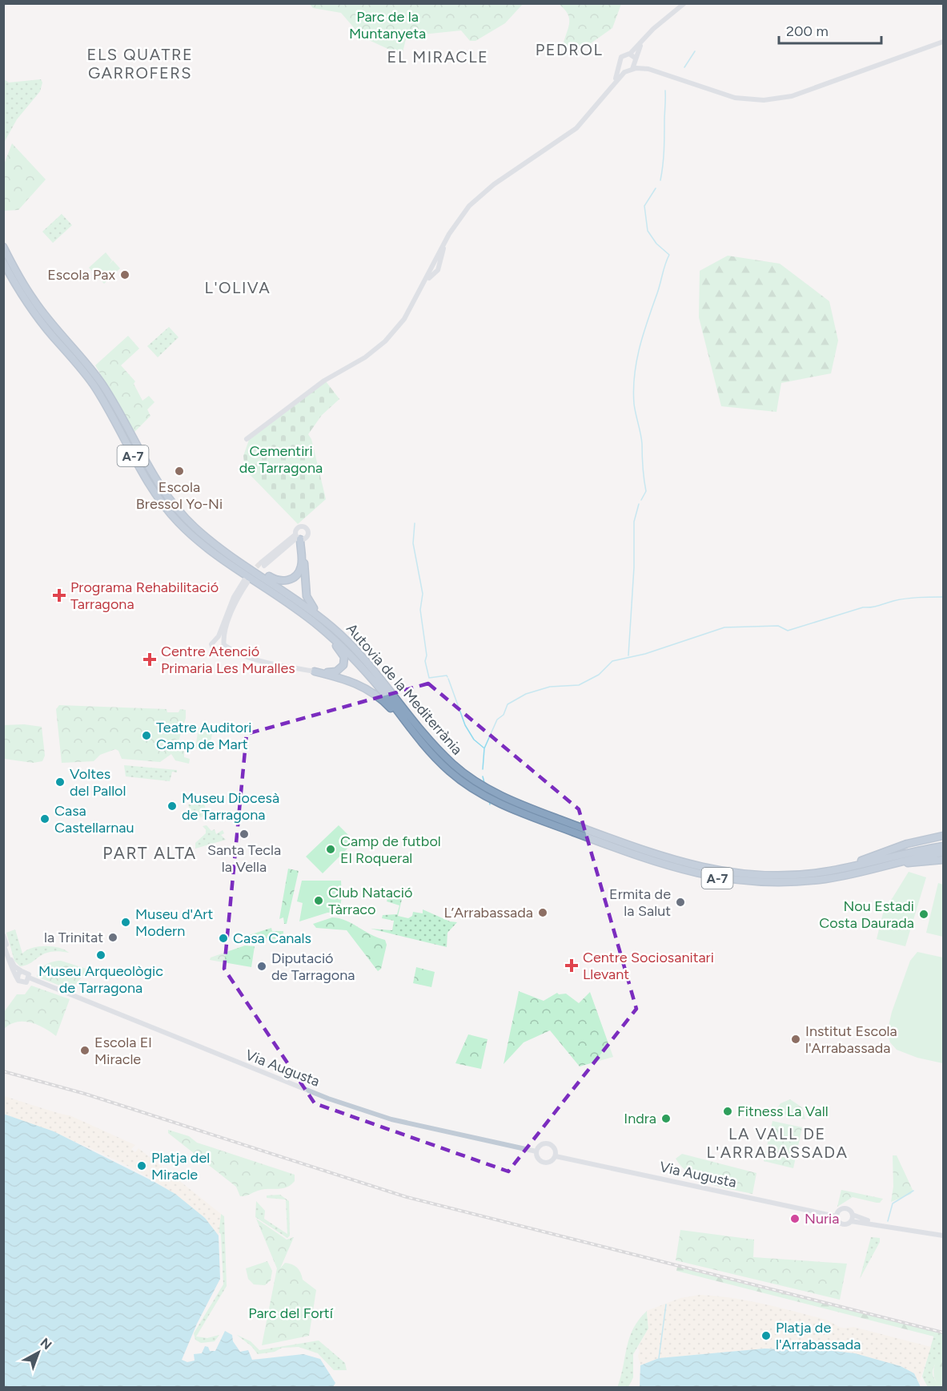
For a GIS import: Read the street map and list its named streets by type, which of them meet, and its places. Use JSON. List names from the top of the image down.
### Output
{
  "streets": {
    "highway": ["A-7", "Autovia de la Mediterrània"],
    "main road": ["Via Augusta"]
  },
  "districts": [
    "PEDROL",
    "ELS QUATRE GARROFERS",
    "EL MIRACLE",
    "L'OLIVA",
    "PART ALTA",
    "LA VALL DE L'ARRABASSADA"
  ],
  "parks": ["Parc de la Muntanyeta", "Cementiri de Tarragona", "Parc del Fortí"],
  "places": {
    "other": [
      "Escola Pax",
      "Escola Bressol Yo-Ni",
      "Teatre Auditori Camp de Mart",
      "Voltes del Pallol",
      "Museu Diocesà de Tarragona",
      "Casa Castellarnau",
      "Santa Tecla la Vella",
      "Camp de futbol El Roqueral",
      "Club Natació Tàrraco",
      "Ermita de la Salut",
      "L’Arrabassada",
      "Nou Estadi Costa Daurada",
      "Museu d'Art Modern",
      "la Trinitat",
      "Casa Canals",
      "Museu Arqueològic de Tarragona",
      "Diputació de Tarragona",
      "Institut Escola l'Arrabassada",
      "Escola El Miracle",
      "Fitness La Vall",
      "Indra",
      "Platja del Miracle",
      "Nuria",
      "Platja de l'Arrabassada"
    ],
    "health": ["Programa Rehabilitació Tarragona", "Centre Atenció Primaria Les Muralles", "Centre Sociosanitari Llevant"]
  },
  "scale_bar": "200 m",
  "north": "top right"
}
